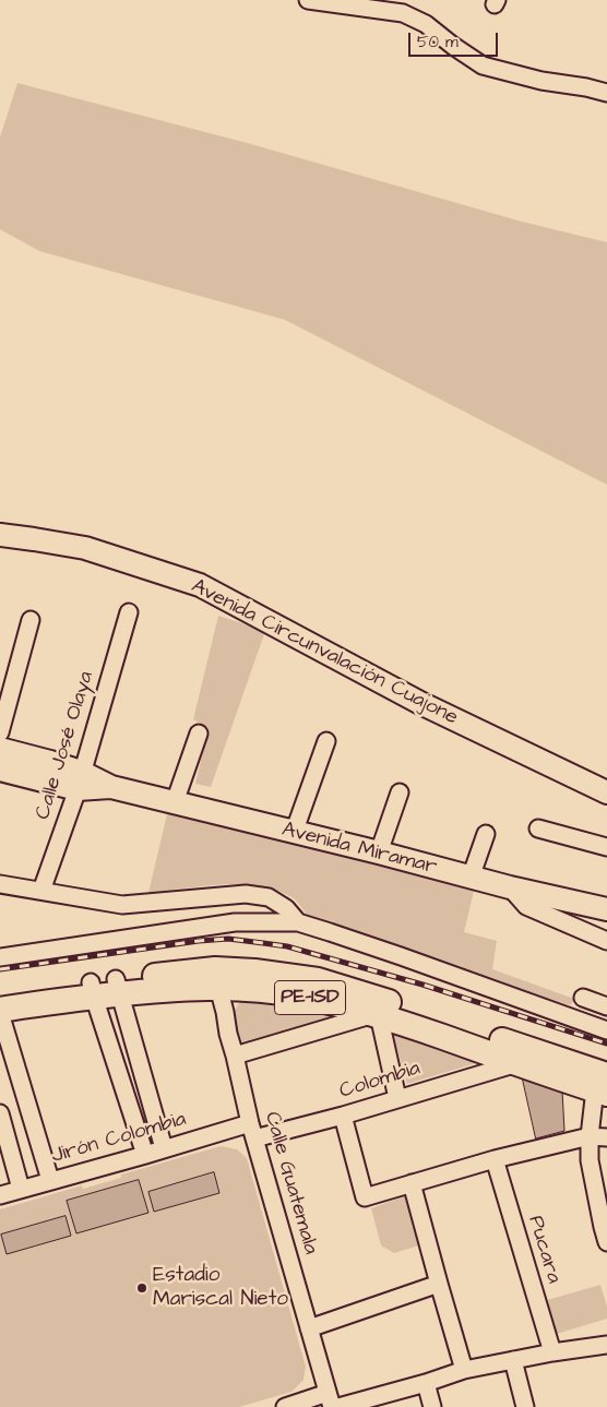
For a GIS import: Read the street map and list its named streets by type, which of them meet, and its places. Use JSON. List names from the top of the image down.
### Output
{
  "streets": {
    "highway": ["PE-1SD"],
    "main road": ["Avenida Circunvalación Cuajone", "Avenida Miramar"],
    "street": [
      "Calle José Olaya",
      "Colombia",
      "Jirón Colombia",
      "Calle Guatemala",
      "Pucara"
    ]
  },
  "crossings": [
    ["Calle José Olaya", "Avenida Miramar"],
    ["PE-1SD", "Colombia"],
    ["PE-1SD", "Calle Guatemala"],
    ["Colombia", "Jirón Colombia"],
    ["Colombia", "Calle Guatemala"],
    ["Jirón Colombia", "Calle Guatemala"]
  ],
  "places": ["Estadio Mariscal Nieto"],
  "scale_bar": "50 m"
}
